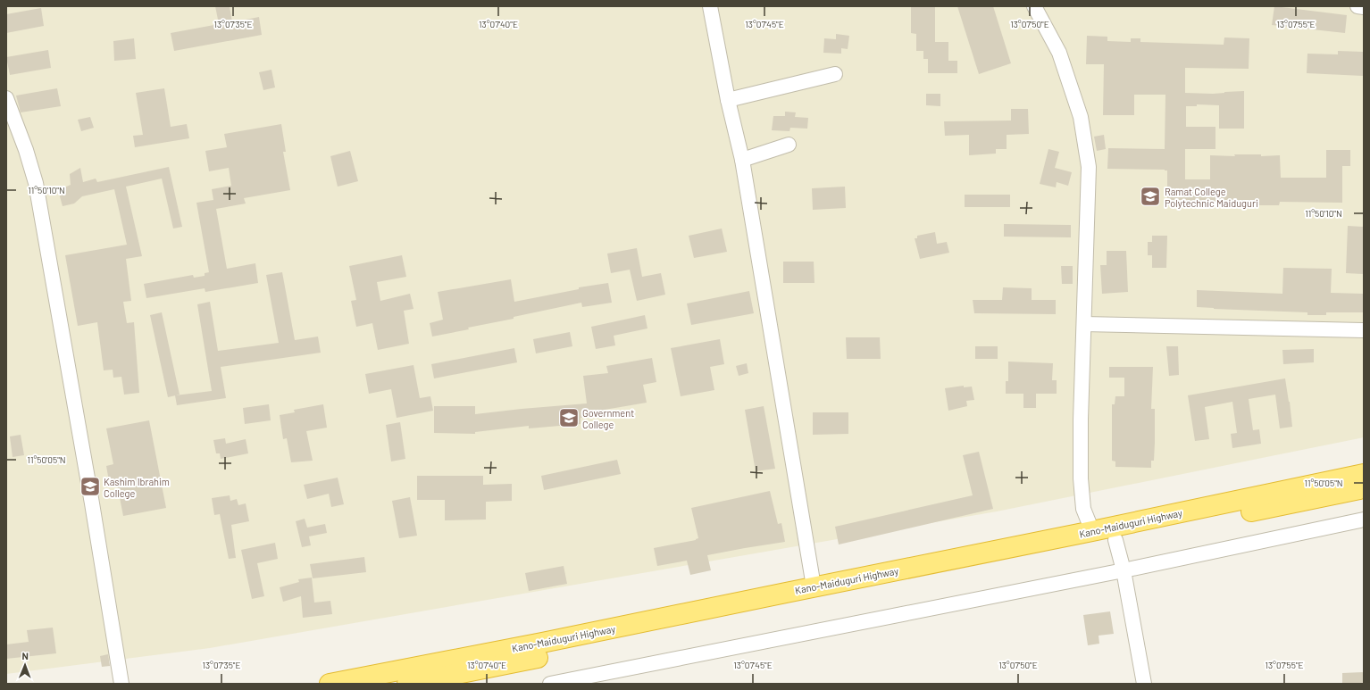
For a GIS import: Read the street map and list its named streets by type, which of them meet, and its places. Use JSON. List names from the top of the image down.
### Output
{
  "streets": {
    "highway": ["Kano-Maiduguri Highway"]
  },
  "places": {
    "school or university": ["Ramat College Polytechnic Maiduguri", "Government College", "Kashim Ibrahim College"]
  },
  "north": "top",
  "coordinates": [
    "13°07'35\"E",
    "13°07'40\"E",
    "13°07'45\"E",
    "13°07'50\"E",
    "13°07'55\"E",
    "11°50'10\"N",
    "11°50'05\"N"
  ]
}
